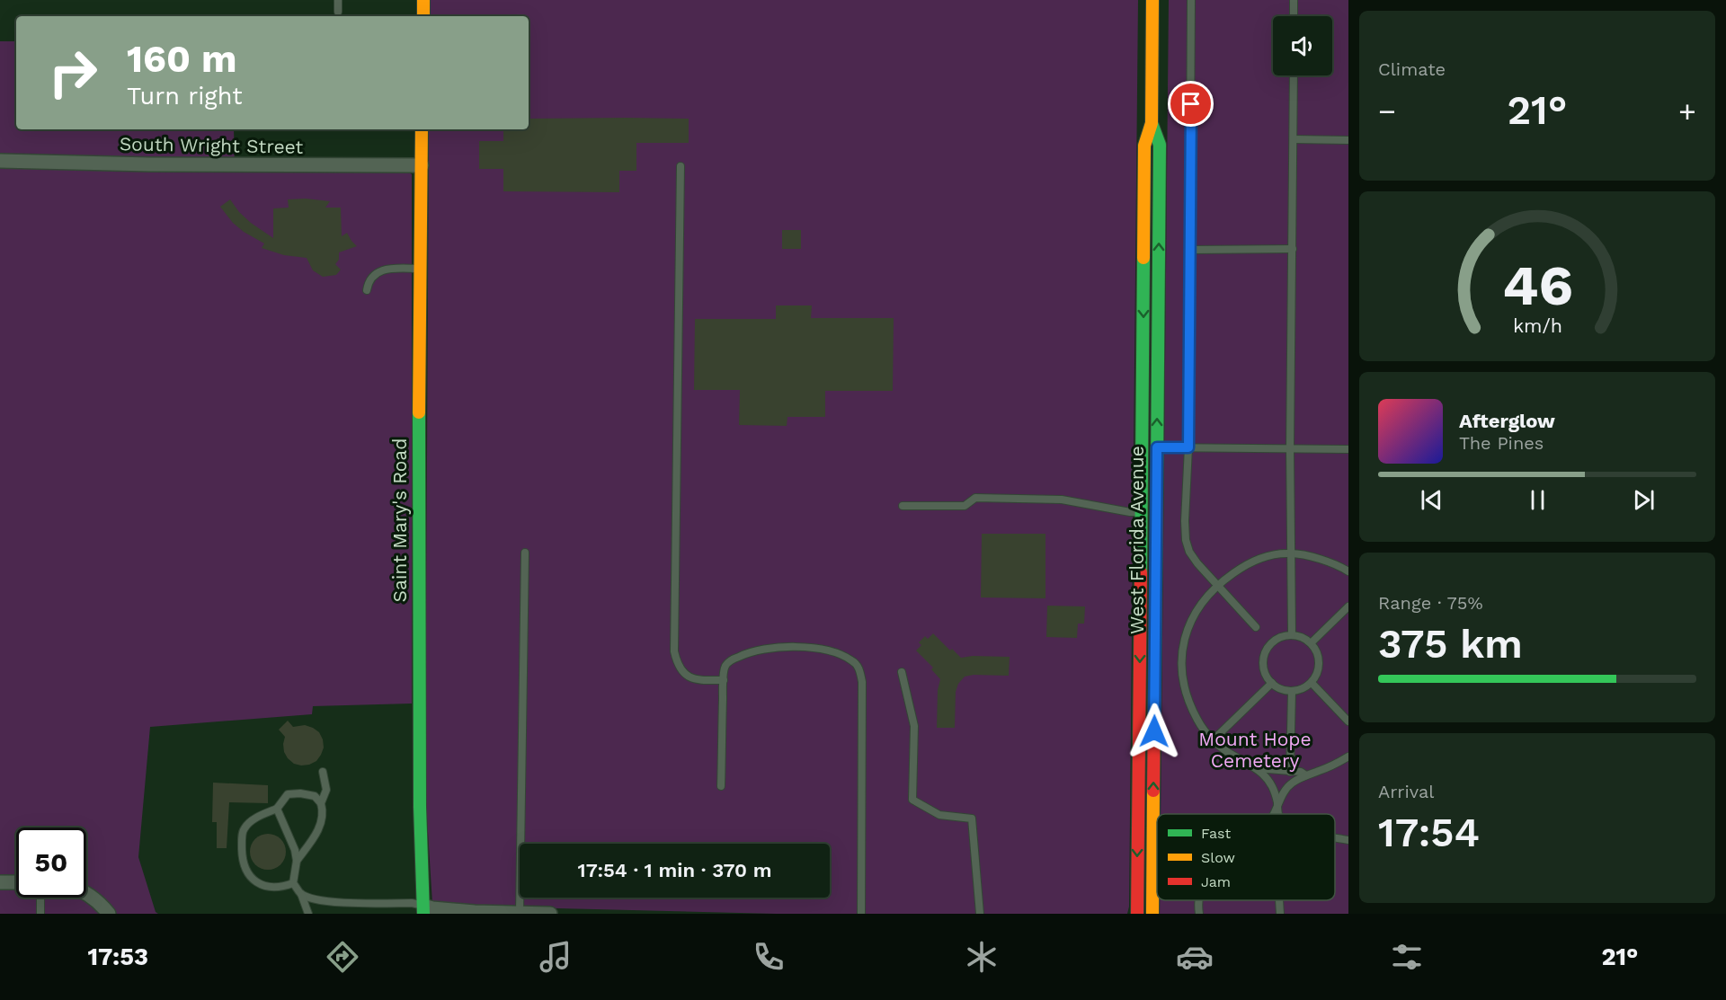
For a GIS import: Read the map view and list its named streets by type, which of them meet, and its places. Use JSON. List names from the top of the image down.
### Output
{
  "streets": {
    "main road": ["Saint Mary's Road", "West Florida Avenue"],
    "street": ["South Wright Street"]
  },
  "crossings": [
    ["South Wright Street", "Saint Mary's Road"]
  ],
  "parks": ["Mount Hope Cemetery"],
  "legend": ["Fast", "Slow", "Jam"],
  "page": {
    "tile": [
      "Climate",
      ["Range · 75%", "375 km"],
      ["Arrival", "17:54"]
    ],
    "turn": ["160 m", "Turn right"],
    "heat": ["−", "21°", "+"],
    "song": ["Afterglow", "The Pines"],
    "limit": "50",
    "trip": "17:54 · 1 min · 370 m",
    "tabs": ["17:53", "21°"],
    "gauge": ["46", "km/h"]
  }
}
